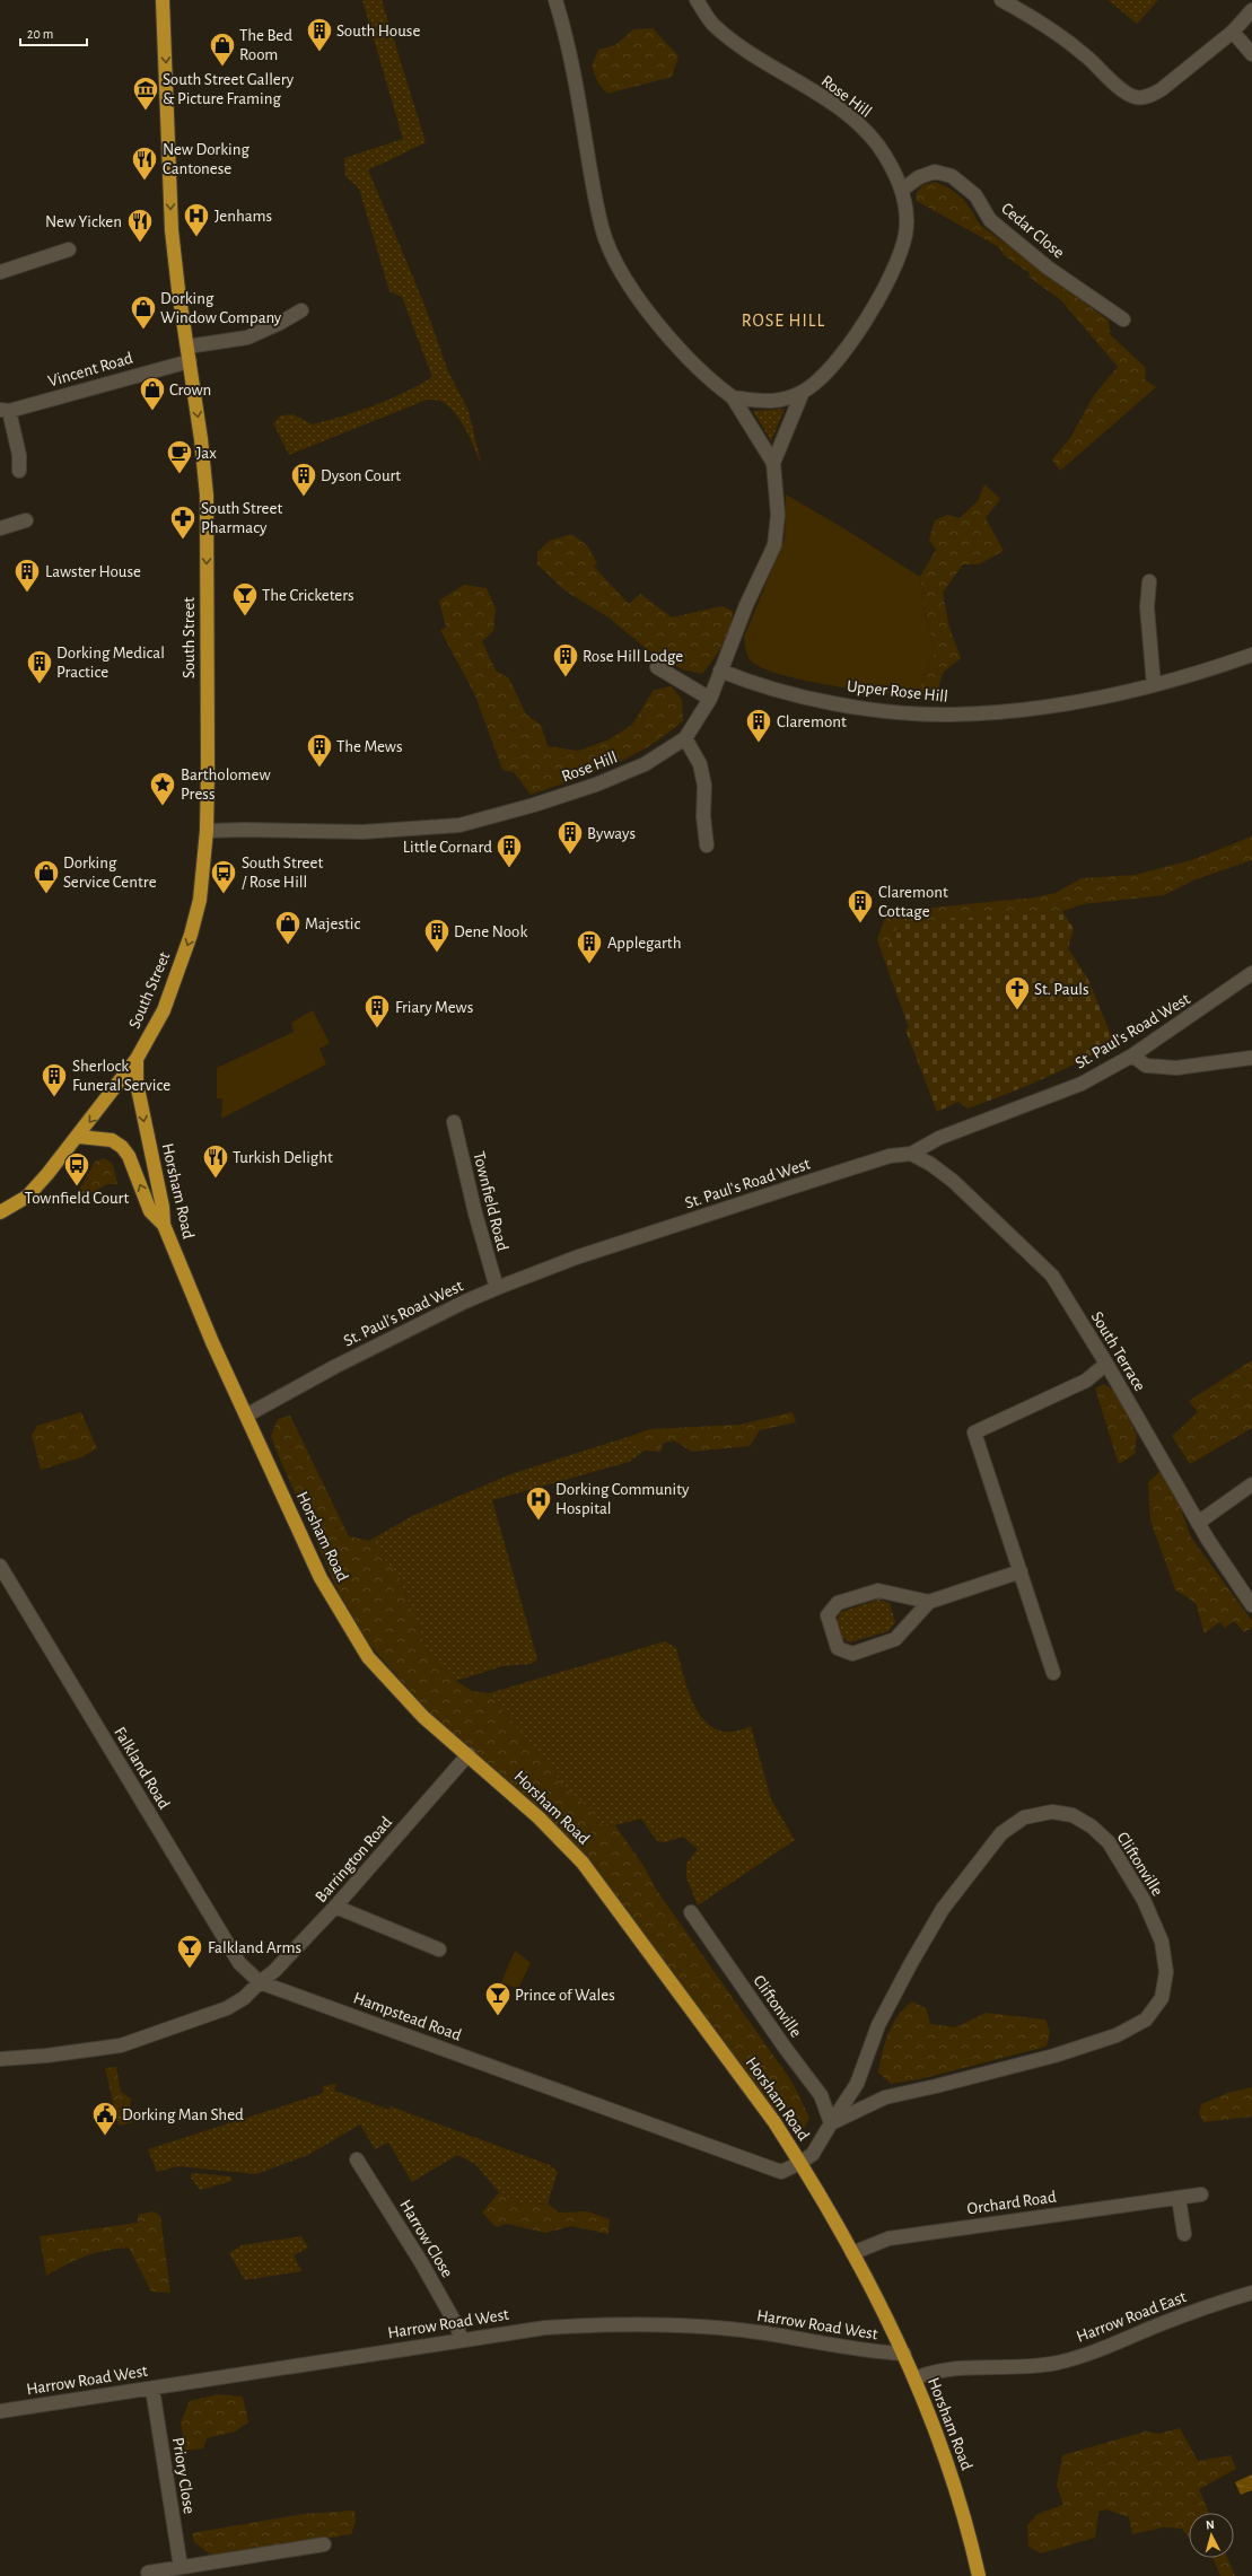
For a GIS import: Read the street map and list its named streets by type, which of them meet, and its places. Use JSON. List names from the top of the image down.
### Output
{
  "streets": {
    "main road": ["South Street", "Horsham Road"],
    "street": [
      "Rose Hill",
      "Cedar Close",
      "Vincent Road",
      "Upper Rose Hill",
      "St. Paul's Road West",
      "Townfield Road",
      "South Terrace",
      "Falkland Road",
      "Barrington Road",
      "Cliftonville",
      "Hampstead Road",
      "Orchard Road",
      "Harrow Close",
      "Harrow Road East",
      "Harrow Road West",
      "Priory Close"
    ]
  },
  "crossings": [
    ["Rose Hill", "Cedar Close"],
    ["Rose Hill", "South Street"],
    ["Rose Hill", "Upper Rose Hill"],
    ["Vincent Road", "South Street"],
    ["South Street", "Horsham Road"],
    ["St. Paul's Road West", "Horsham Road"],
    ["St. Paul's Road West", "Townfield Road"],
    ["St. Paul's Road West", "South Terrace"],
    ["Horsham Road", "Barrington Road"],
    ["Horsham Road", "Cliftonville"],
    ["Horsham Road", "Hampstead Road"],
    ["Horsham Road", "Orchard Road"],
    ["Horsham Road", "Harrow Road East"],
    ["Horsham Road", "Harrow Road West"],
    ["Falkland Road", "Barrington Road"],
    ["Falkland Road", "Hampstead Road"],
    ["Barrington Road", "Hampstead Road"],
    ["Cliftonville", "Hampstead Road"],
    ["Harrow Close", "Harrow Road West"],
    ["Harrow Road West", "Priory Close"]
  ],
  "one_way": ["South Street"],
  "districts": ["ROSE HILL"],
  "places": {
    "building": [
      "South House",
      "Dyson Court",
      "Lawster House",
      "Rose Hill Lodge",
      "Dorking Medical Practice",
      "Claremont",
      "The Mews",
      "Byways",
      "Little Cornard",
      "Claremont Cottage",
      "Dene Nook",
      "Applegarth",
      "Friary Mews",
      "Sherlock Funeral Service"
    ],
    "shop": [
      "The Bed Room",
      "Dorking Window Company",
      "Crown",
      "Dorking Service Centre",
      "Majestic"
    ],
    "museum": ["South Street Gallery & Picture Framing"],
    "restaurant": ["New Dorking Cantonese", "New Yicken", "Turkish Delight"],
    "hospital": ["Jenhams", "Dorking Community Hospital"],
    "cafe": ["Jax"],
    "pharmacy": ["South Street Pharmacy"],
    "bar": ["The Cricketers", "Falkland Arms", "Prince of Wales"],
    "place": ["Bartholomew Press"],
    "bus stop": ["South Street / Rose Hill", "Townfield Court"],
    "church": ["St. Pauls"],
    "public building": ["Dorking Man Shed"]
  },
  "scale_bar": "20 m",
  "north": "top"
}
